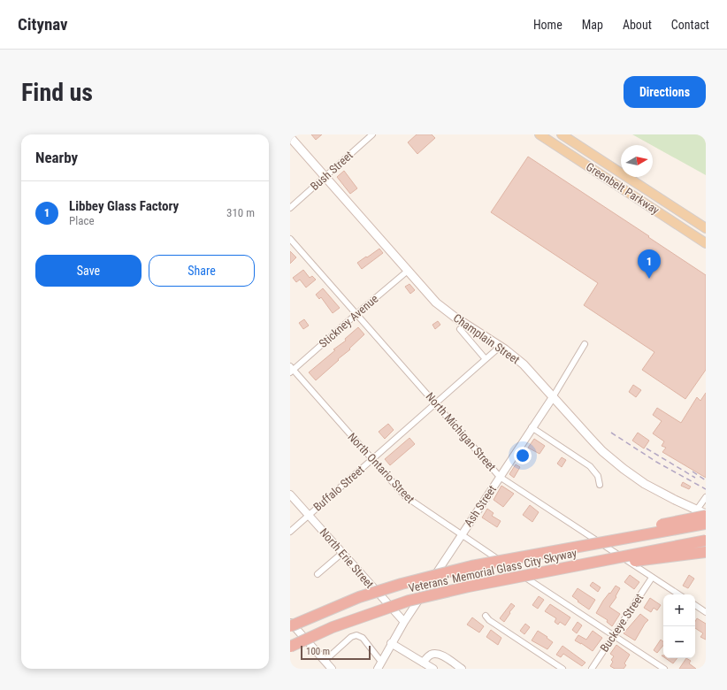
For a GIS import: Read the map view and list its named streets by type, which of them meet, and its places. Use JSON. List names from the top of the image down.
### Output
{
  "streets": {
    "highway": ["Veterans' Memorial Glass City Skyway"],
    "main road": ["Greenbelt Parkway", "Champlain Street"],
    "street": [
      "Bush Street",
      "Stickney Avenue",
      "North Michigan Street",
      "North Ontario Street",
      "Buffalo Street",
      "Ash Street",
      "North Erie Street",
      "Buckeye Street"
    ]
  },
  "crossings": [
    ["Bush Street", "Champlain Street"],
    ["Stickney Avenue", "Champlain Street"],
    ["Stickney Avenue", "North Michigan Street"],
    ["Stickney Avenue", "North Ontario Street"],
    ["Champlain Street", "Buffalo Street"],
    ["Champlain Street", "Ash Street"],
    ["North Michigan Street", "Buffalo Street"],
    ["North Michigan Street", "Ash Street"],
    ["North Michigan Street", "Buckeye Street"],
    ["North Ontario Street", "Buffalo Street"],
    ["North Ontario Street", "Ash Street"],
    ["North Ontario Street", "Buckeye Street"],
    ["Buffalo Street", "North Erie Street"],
    ["Ash Street", "North Erie Street"]
  ],
  "scale_bar": "100 m",
  "north": "right",
  "page": {
    "header": "Citynav",
    "nav": [
      "Home",
      "Map",
      "About",
      "Contact"
    ],
    "buttons": [
      "Directions",
      ["Save", "Share"]
    ],
    "title": "Find us",
    "heading": "Nearby",
    "list": [
      {
        "mark": "1",
        "name": "Libbey Glass Factory",
        "note": "Place",
        "value": "310 m"
      }
    ],
    "pins": "1",
    "map_buttons": ["+", "−"],
    "scale": "100 m"
  }
}
